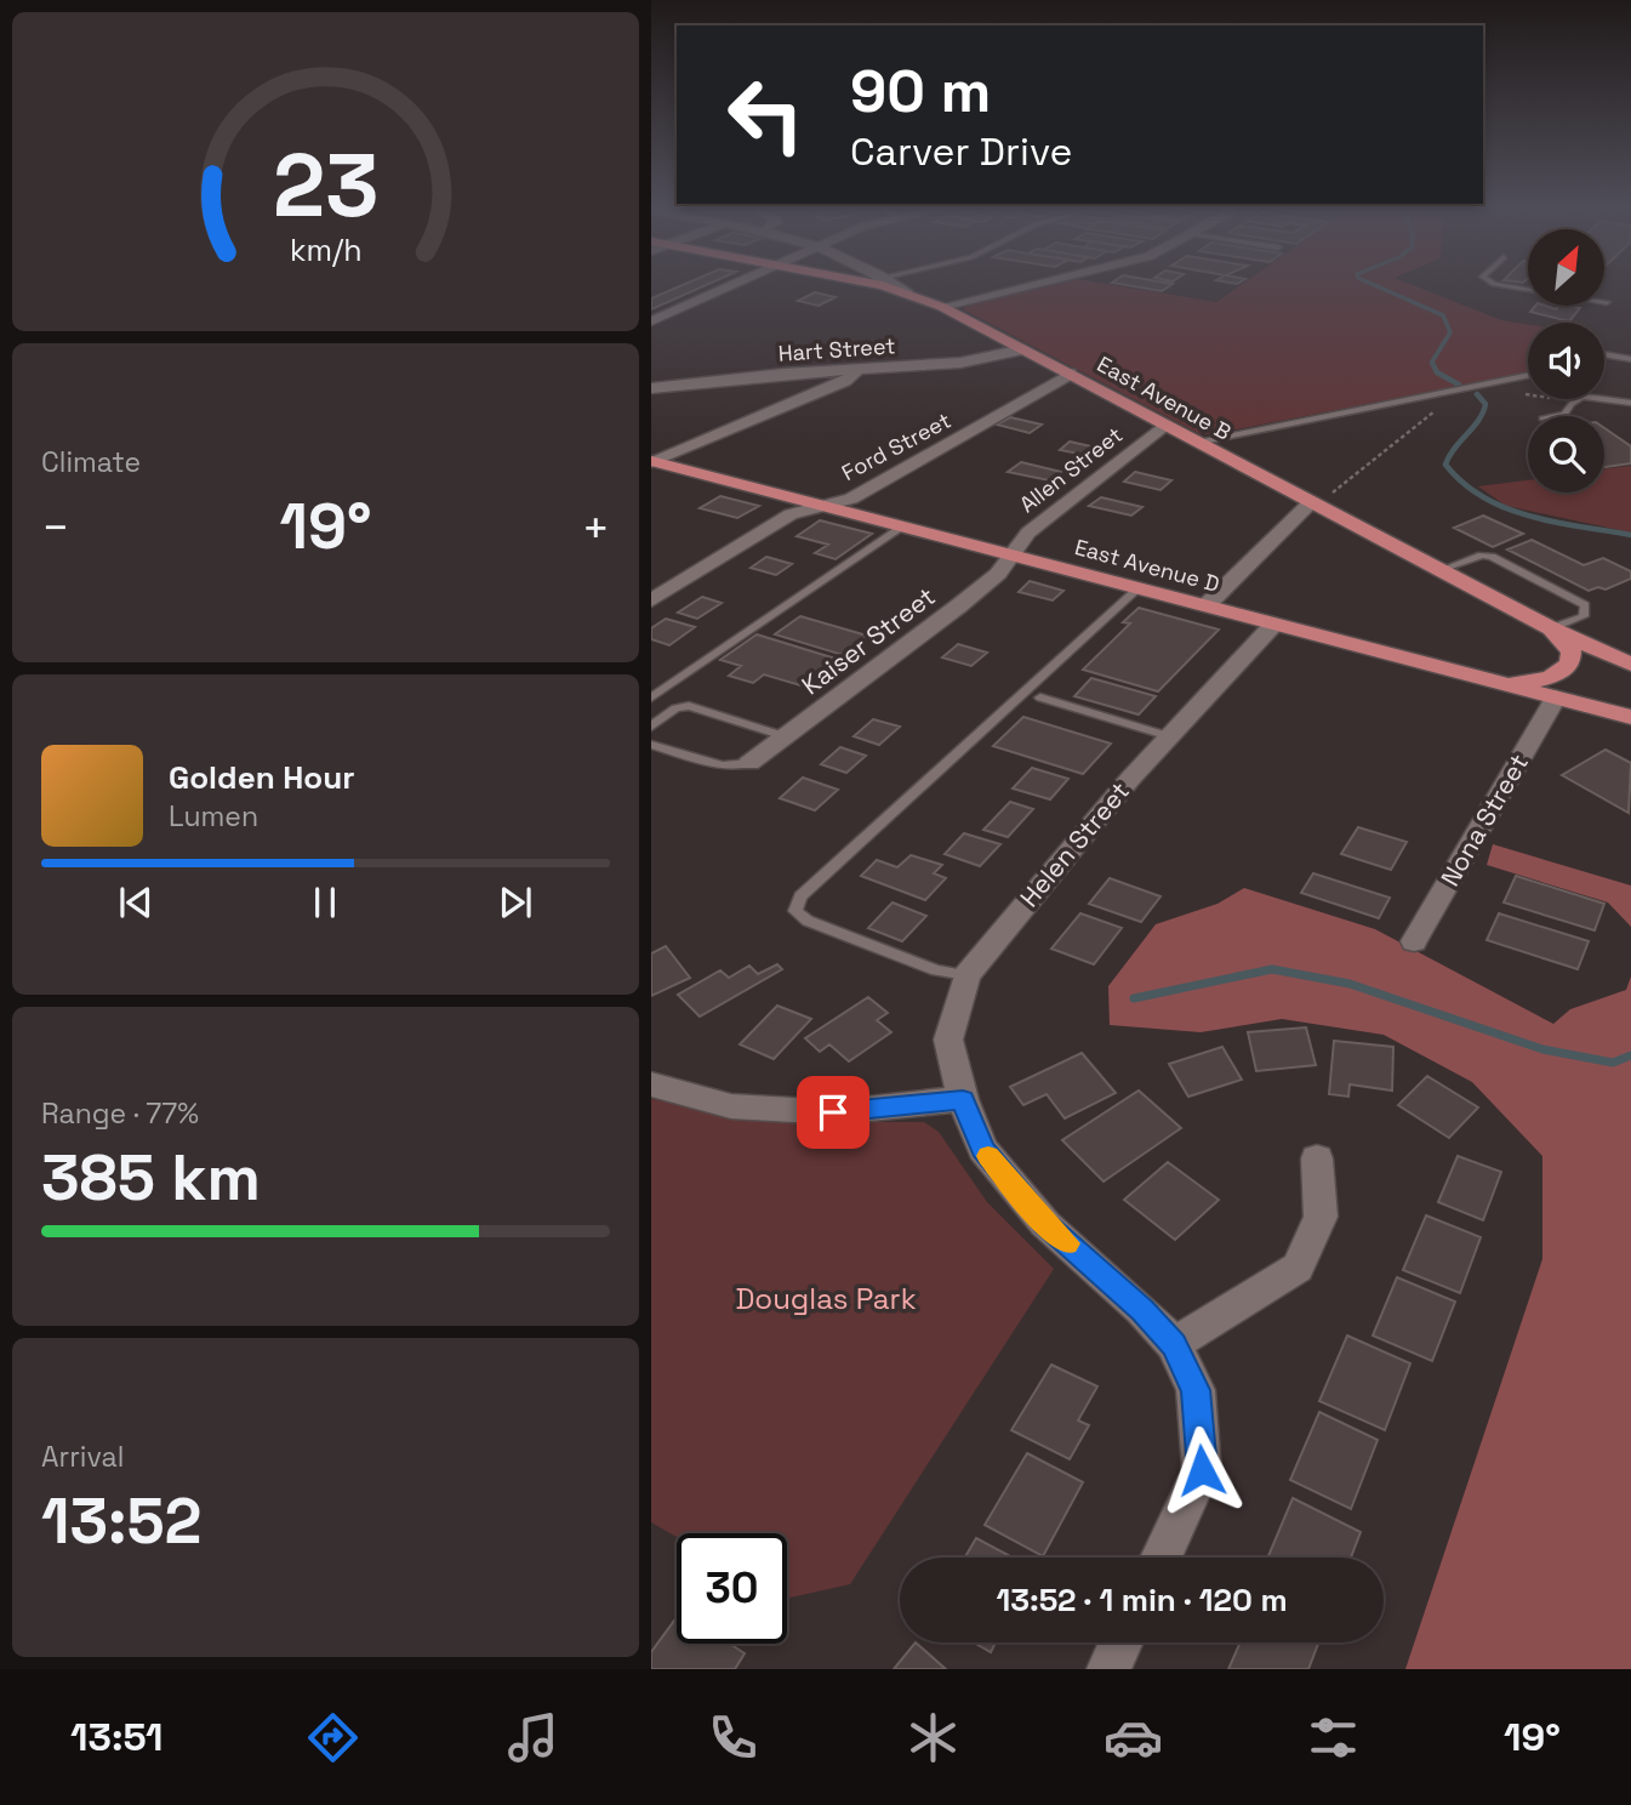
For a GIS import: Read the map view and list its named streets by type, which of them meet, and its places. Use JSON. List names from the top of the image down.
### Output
{
  "streets": {
    "main road": ["East Avenue B", "East Avenue D"],
    "street": [
      "Hart Street",
      "Ford Street",
      "Allen Street",
      "Kaiser Street",
      "Nona Street",
      "Helen Street"
    ]
  },
  "crossings": [
    ["Hart Street", "East Avenue B"],
    ["East Avenue B", "Ford Street"],
    ["East Avenue B", "Allen Street"],
    ["Ford Street", "East Avenue D"],
    ["Allen Street", "East Avenue D"],
    ["Allen Street", "Kaiser Street"],
    ["East Avenue D", "Kaiser Street"],
    ["East Avenue D", "Nona Street"],
    ["East Avenue D", "Helen Street"]
  ],
  "parks": ["Douglas Park"],
  "north": "top right",
  "page": {
    "turn": ["90 m", "Carver Drive"],
    "tile": [
      "Climate",
      ["Range · 77%", "385 km"],
      ["Arrival", "13:52"]
    ],
    "heat": ["−", "19°", "+"],
    "song": ["Golden Hour", "Lumen"],
    "limit": "30",
    "trip": "13:52 · 1 min · 120 m",
    "tabs": ["13:51", "19°"],
    "gauge": ["23", "km/h"]
  }
}
